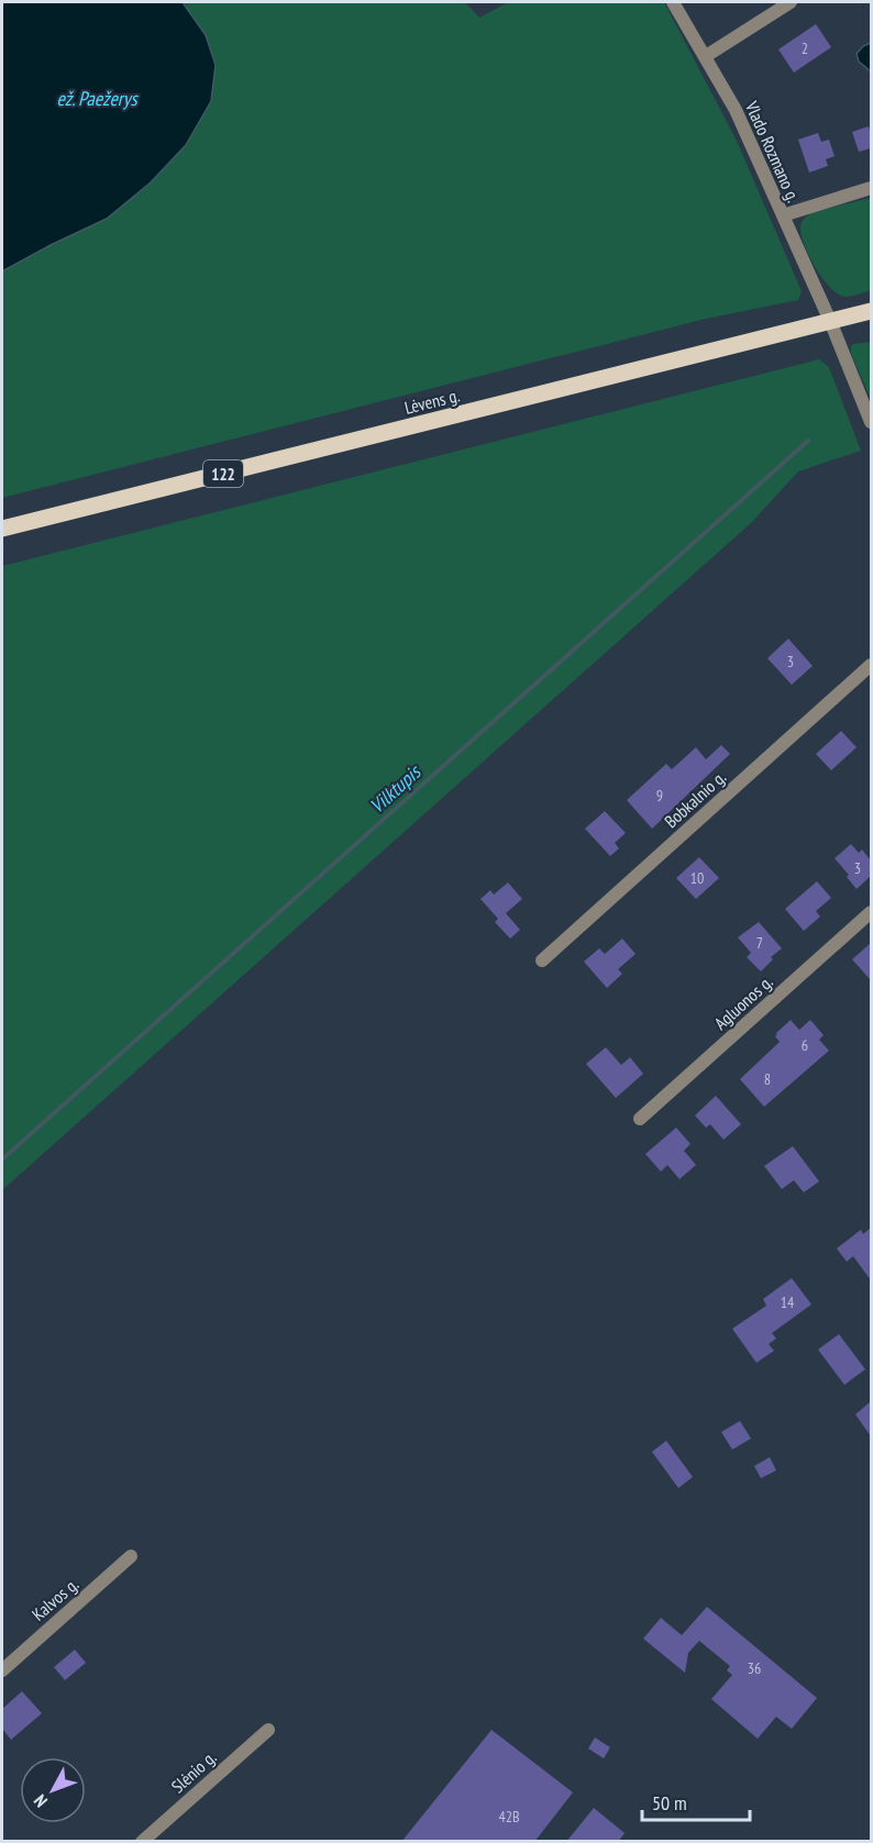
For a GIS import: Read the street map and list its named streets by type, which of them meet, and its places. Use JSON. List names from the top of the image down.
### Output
{
  "streets": {
    "main road": ["Lėvens g.", "122"],
    "street": [
      "Vlado Rozmano g.",
      "Bobkalnio g.",
      "Agluonos g.",
      "Kalvos g.",
      "Slėnio g."
    ]
  },
  "crossings": [
    ["Vlado Rozmano g.", "Lėvens g."]
  ],
  "water": ["ež. Paežerys", "Vilktupis"],
  "house_numbers": [
    "2",
    "3",
    "9",
    "3",
    "10",
    "7",
    "6",
    "8",
    "14",
    "36",
    "42B"
  ],
  "scale_bar": "50 m",
  "north": "bottom left"
}
